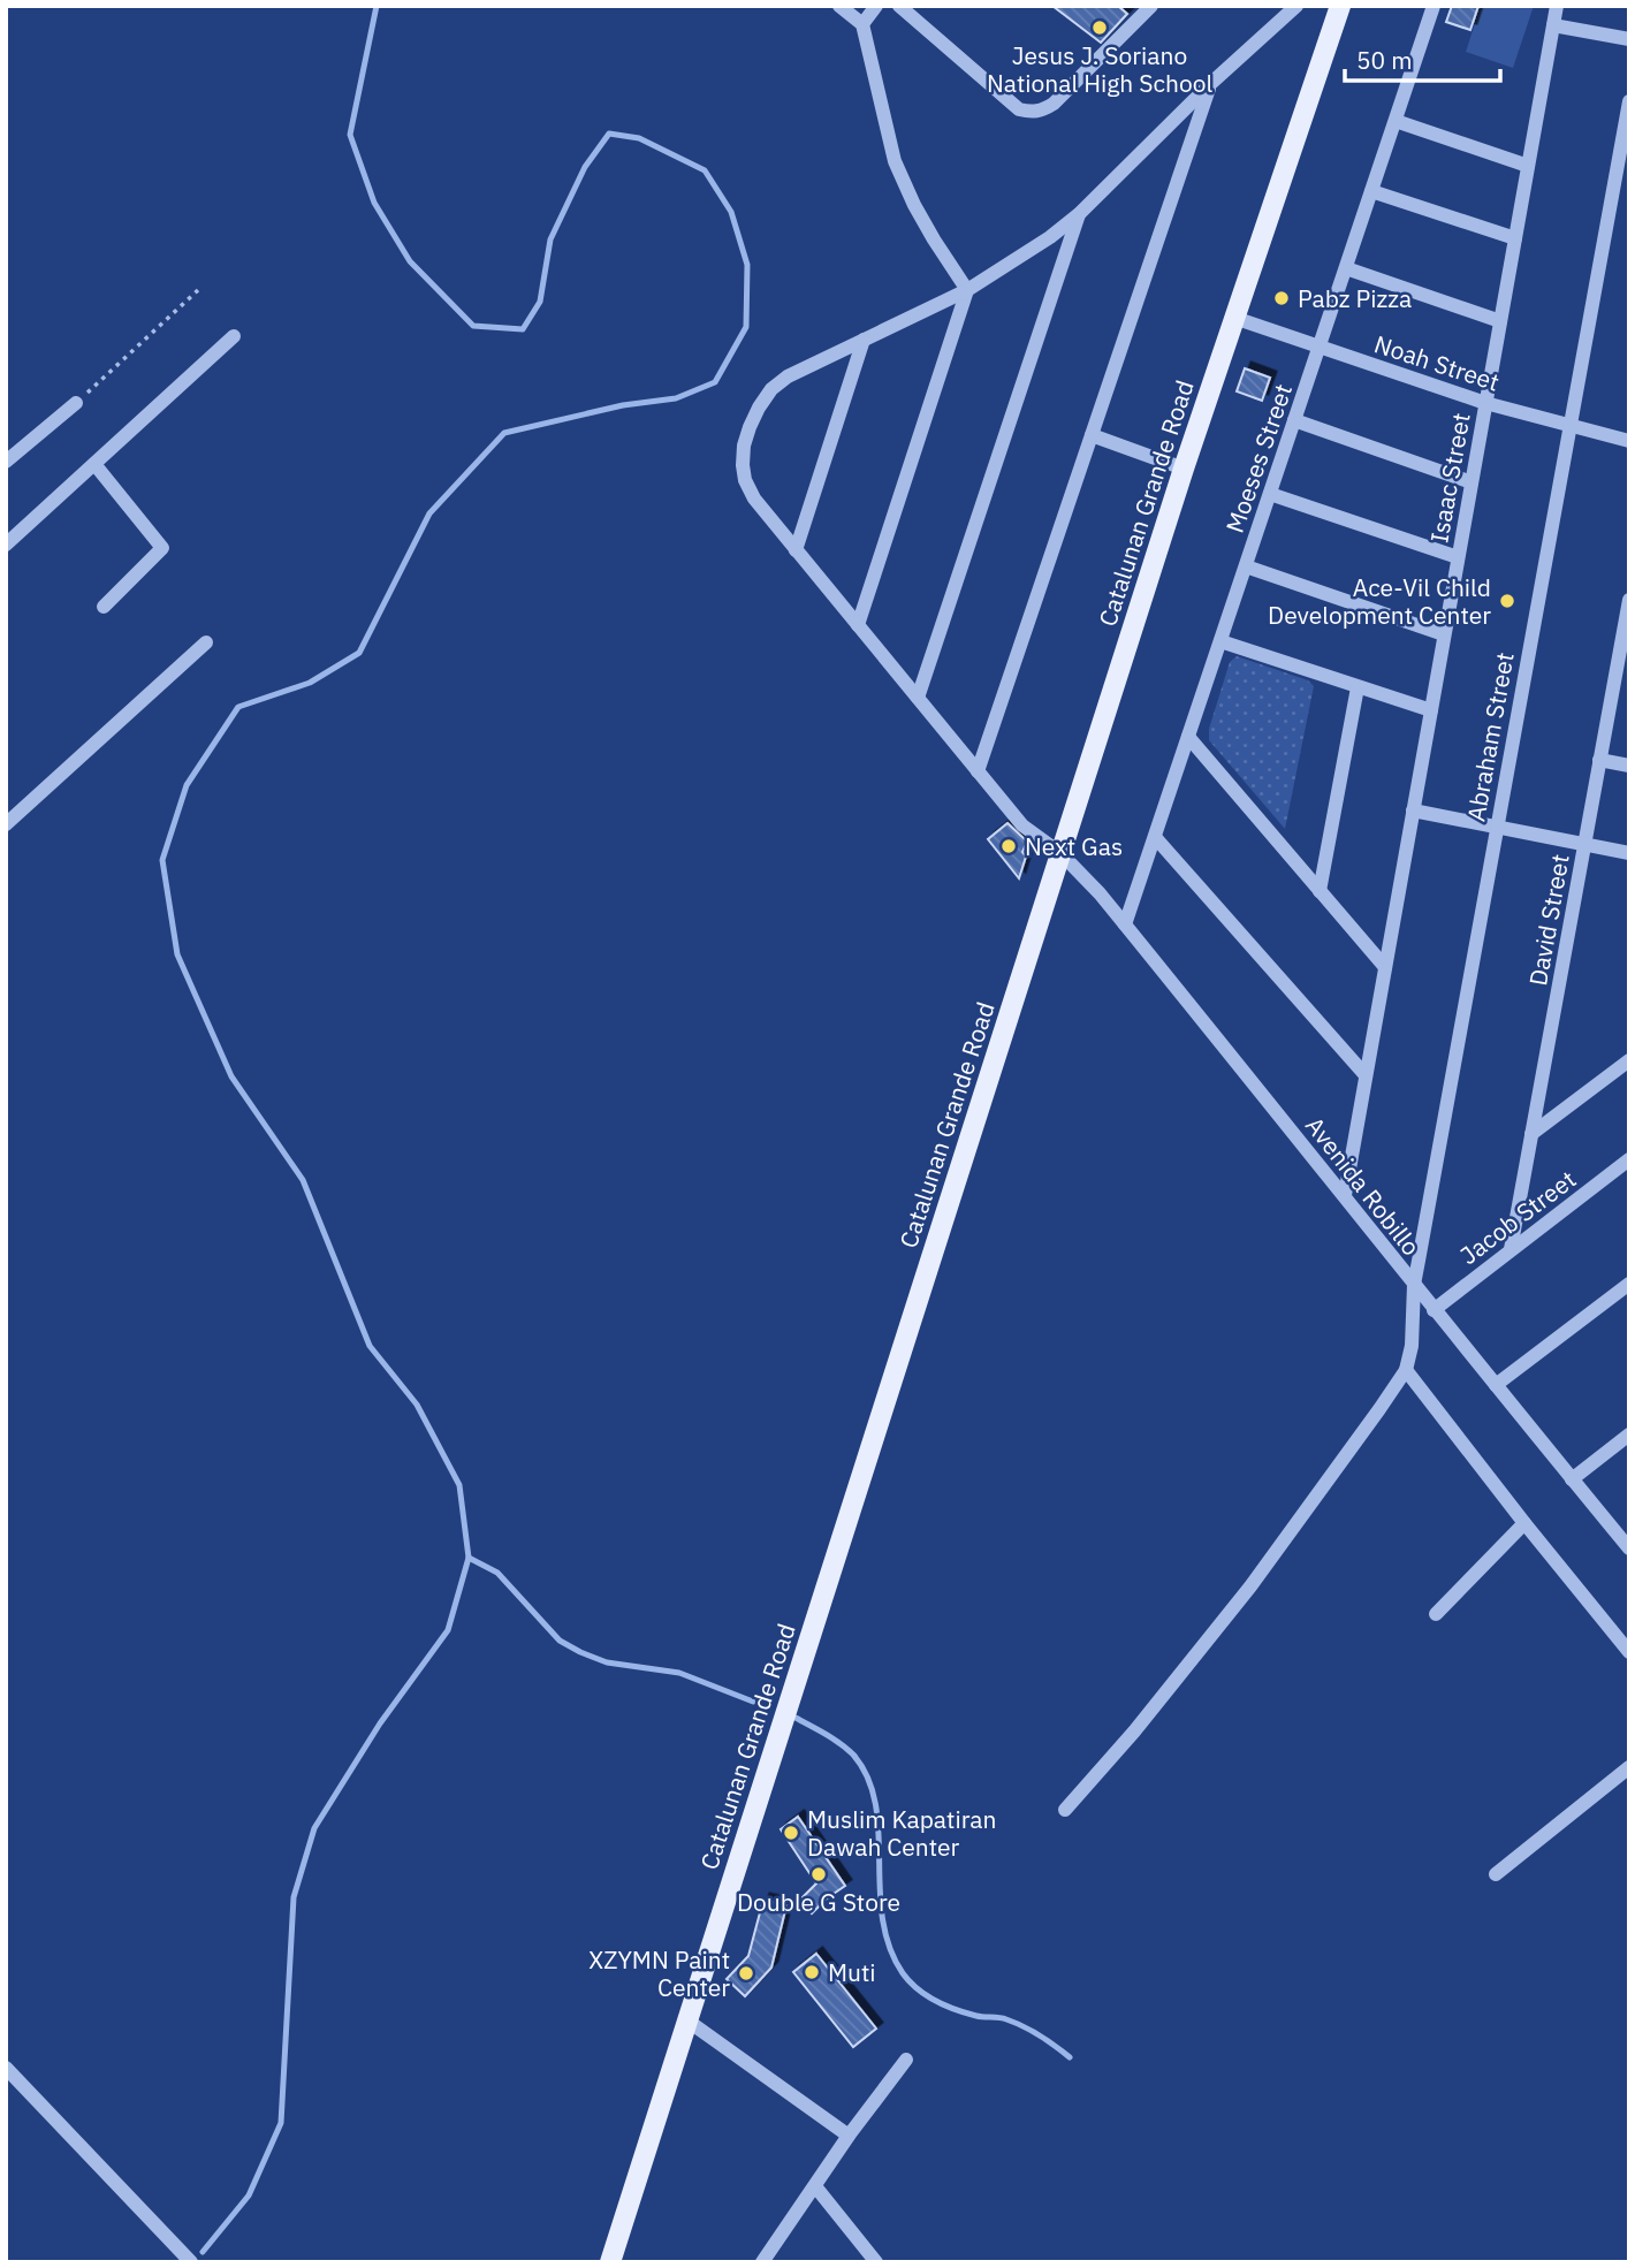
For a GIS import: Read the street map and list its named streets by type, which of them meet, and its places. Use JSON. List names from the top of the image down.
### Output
{
  "streets": {
    "main road": ["Catalunan Grande Road"],
    "street": [
      "Noah Street",
      "Moeses Street",
      "Isaac Street",
      "Abraham Street",
      "David Street",
      "Avenida Robillo",
      "Jacob Street"
    ]
  },
  "crossings": [
    ["Noah Street", "Moeses Street"],
    ["Noah Street", "Isaac Street"],
    ["Noah Street", "Catalunan Grande Road"],
    ["Noah Street", "Abraham Street"],
    ["Moeses Street", "Avenida Robillo"],
    ["Isaac Street", "Avenida Robillo"],
    ["Catalunan Grande Road", "Avenida Robillo"],
    ["Abraham Street", "Avenida Robillo"],
    ["David Street", "Jacob Street"],
    ["Avenida Robillo", "Jacob Street"]
  ],
  "places": [
    "Jesus J. Soriano National High School",
    "Pabz Pizza",
    "Ace-Vil Child Development Center",
    "Next Gas",
    "Muslim Kapatiran Dawah Center",
    "Double G Store",
    "Muti",
    "XZYMN Paint Center"
  ],
  "scale_bar": "50 m"
}
